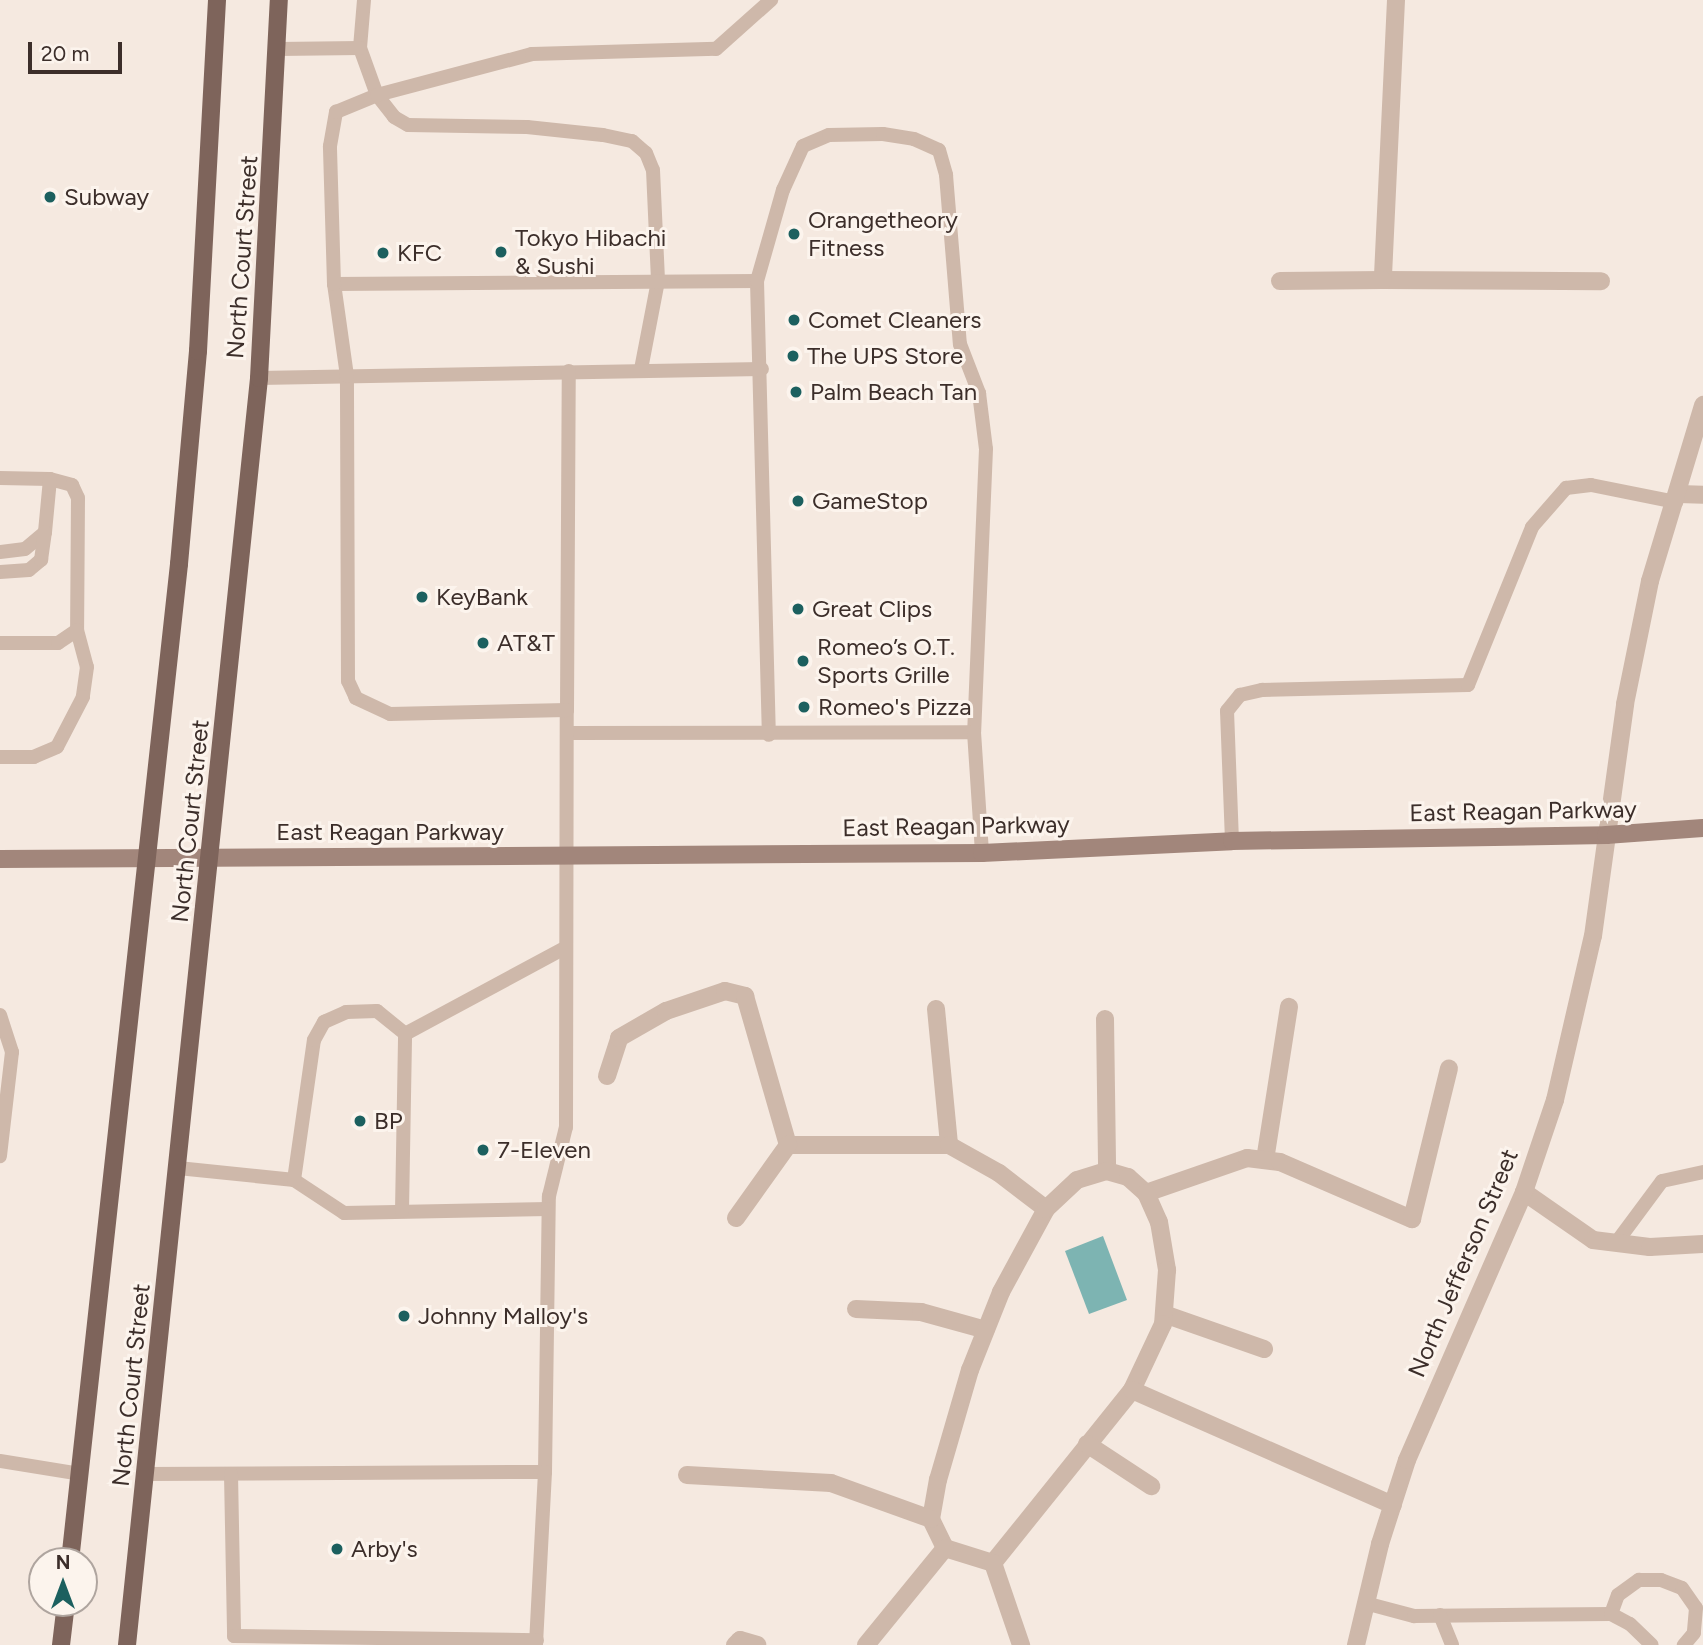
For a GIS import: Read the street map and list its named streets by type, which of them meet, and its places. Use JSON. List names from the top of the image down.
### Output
{
  "streets": {
    "main road": ["North Court Street"],
    "street": ["East Reagan Parkway", "North Jefferson Street"]
  },
  "crossings": [
    ["North Court Street", "East Reagan Parkway"],
    ["East Reagan Parkway", "North Jefferson Street"]
  ],
  "places": [
    "Subway",
    "Orangetheory Fitness",
    "Tokyo Hibachi & Sushi",
    "KFC",
    "Comet Cleaners",
    "The UPS Store",
    "Palm Beach Tan",
    "GameStop",
    "KeyBank",
    "Great Clips",
    "AT&T",
    "Romeo’s O.T. Sports Grille",
    "Romeo's Pizza",
    "BP",
    "7-Eleven",
    "Johnny Malloy's",
    "Arby's"
  ],
  "scale_bar": "20 m",
  "north": "top"
}
